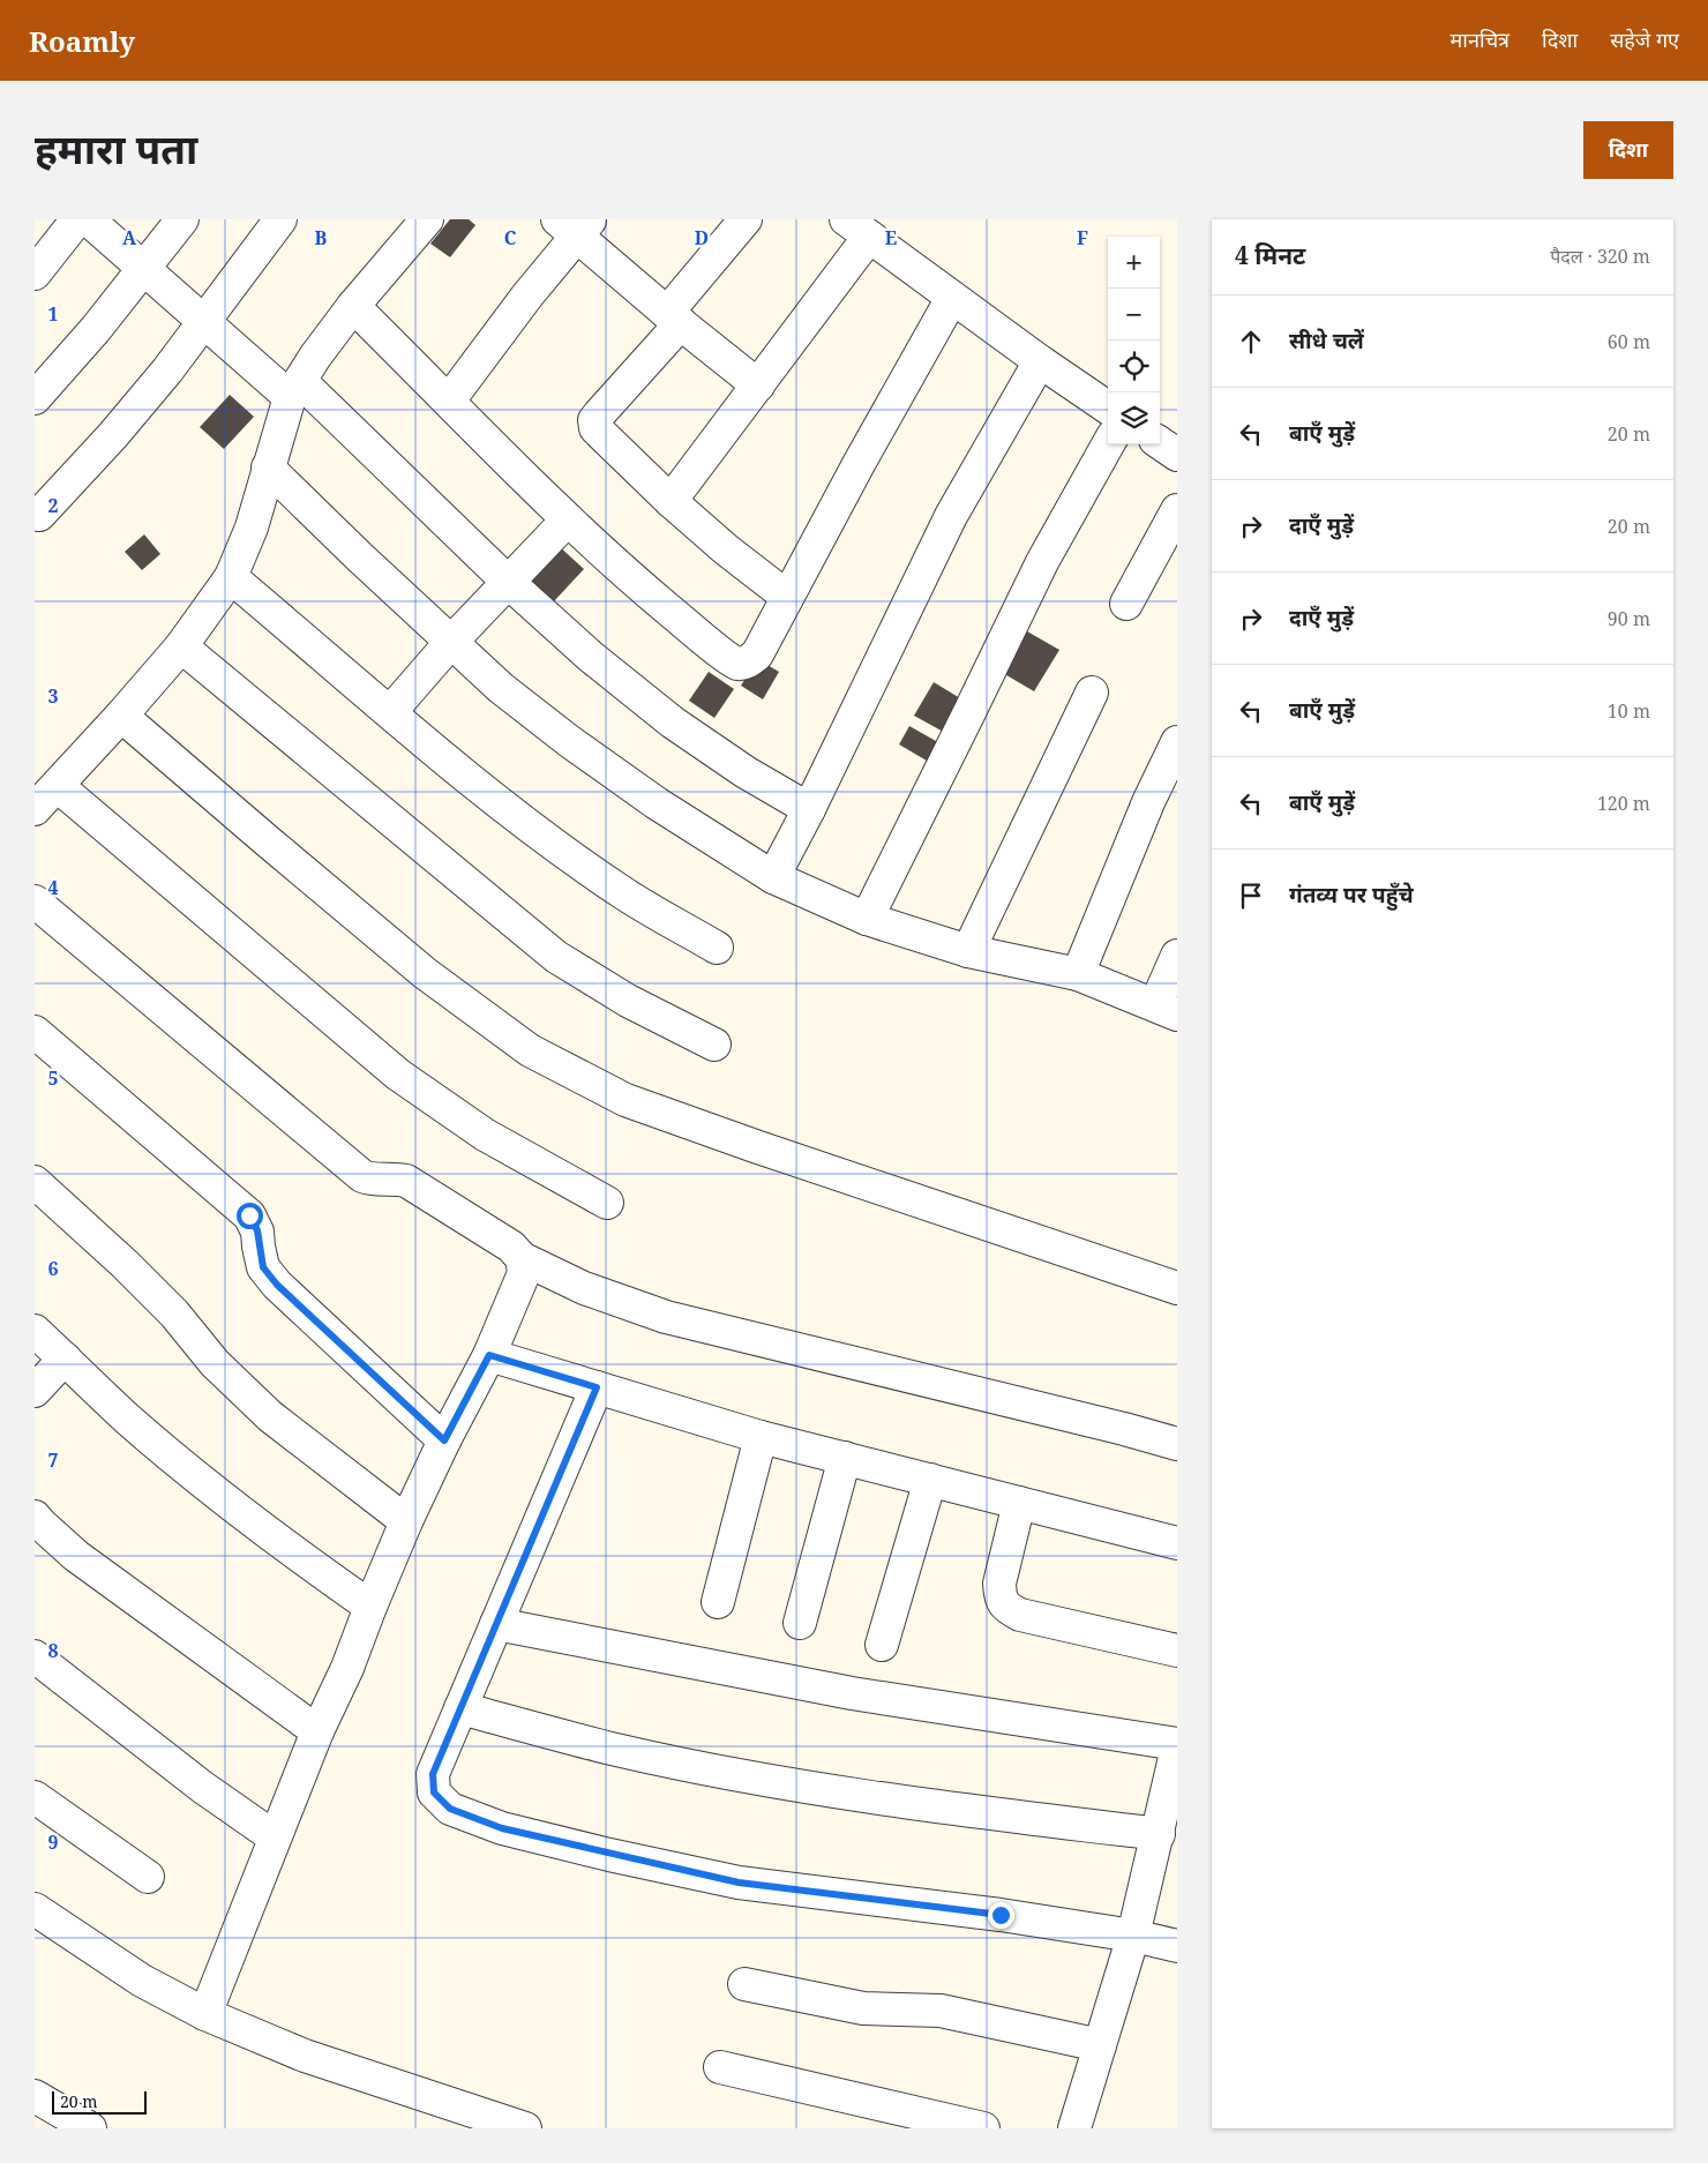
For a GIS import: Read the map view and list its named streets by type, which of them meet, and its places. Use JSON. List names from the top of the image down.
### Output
{
  "scale_bar": "20 m",
  "page": {
    "header": "Roamly",
    "nav": ["मानचित्र", "दिशा", "सहेजे गए"],
    "title": "हमारा पता",
    "buttons": "दिशा",
    "heading": ["4 मिनट", "पैदल · 320 m"],
    "map_buttons": ["+", "−"],
    "list": [
      ["सीधे चलें", "60 m"],
      ["बाएँ मुड़ें", "20 m"],
      ["दाएँ मुड़ें", "20 m"],
      ["दाएँ मुड़ें", "90 m"],
      ["बाएँ मुड़ें", "10 m"],
      ["बाएँ मुड़ें", "120 m"],
      "गंतव्य पर पहुँचे"
    ],
    "scale": "20 m"
  },
  "grid": {
    "columns": [
      "A",
      "B",
      "C",
      "D",
      "E",
      "F"
    ],
    "rows": [
      "1",
      "2",
      "3",
      "4",
      "5",
      "6",
      "7",
      "8",
      "9"
    ]
  }
}
